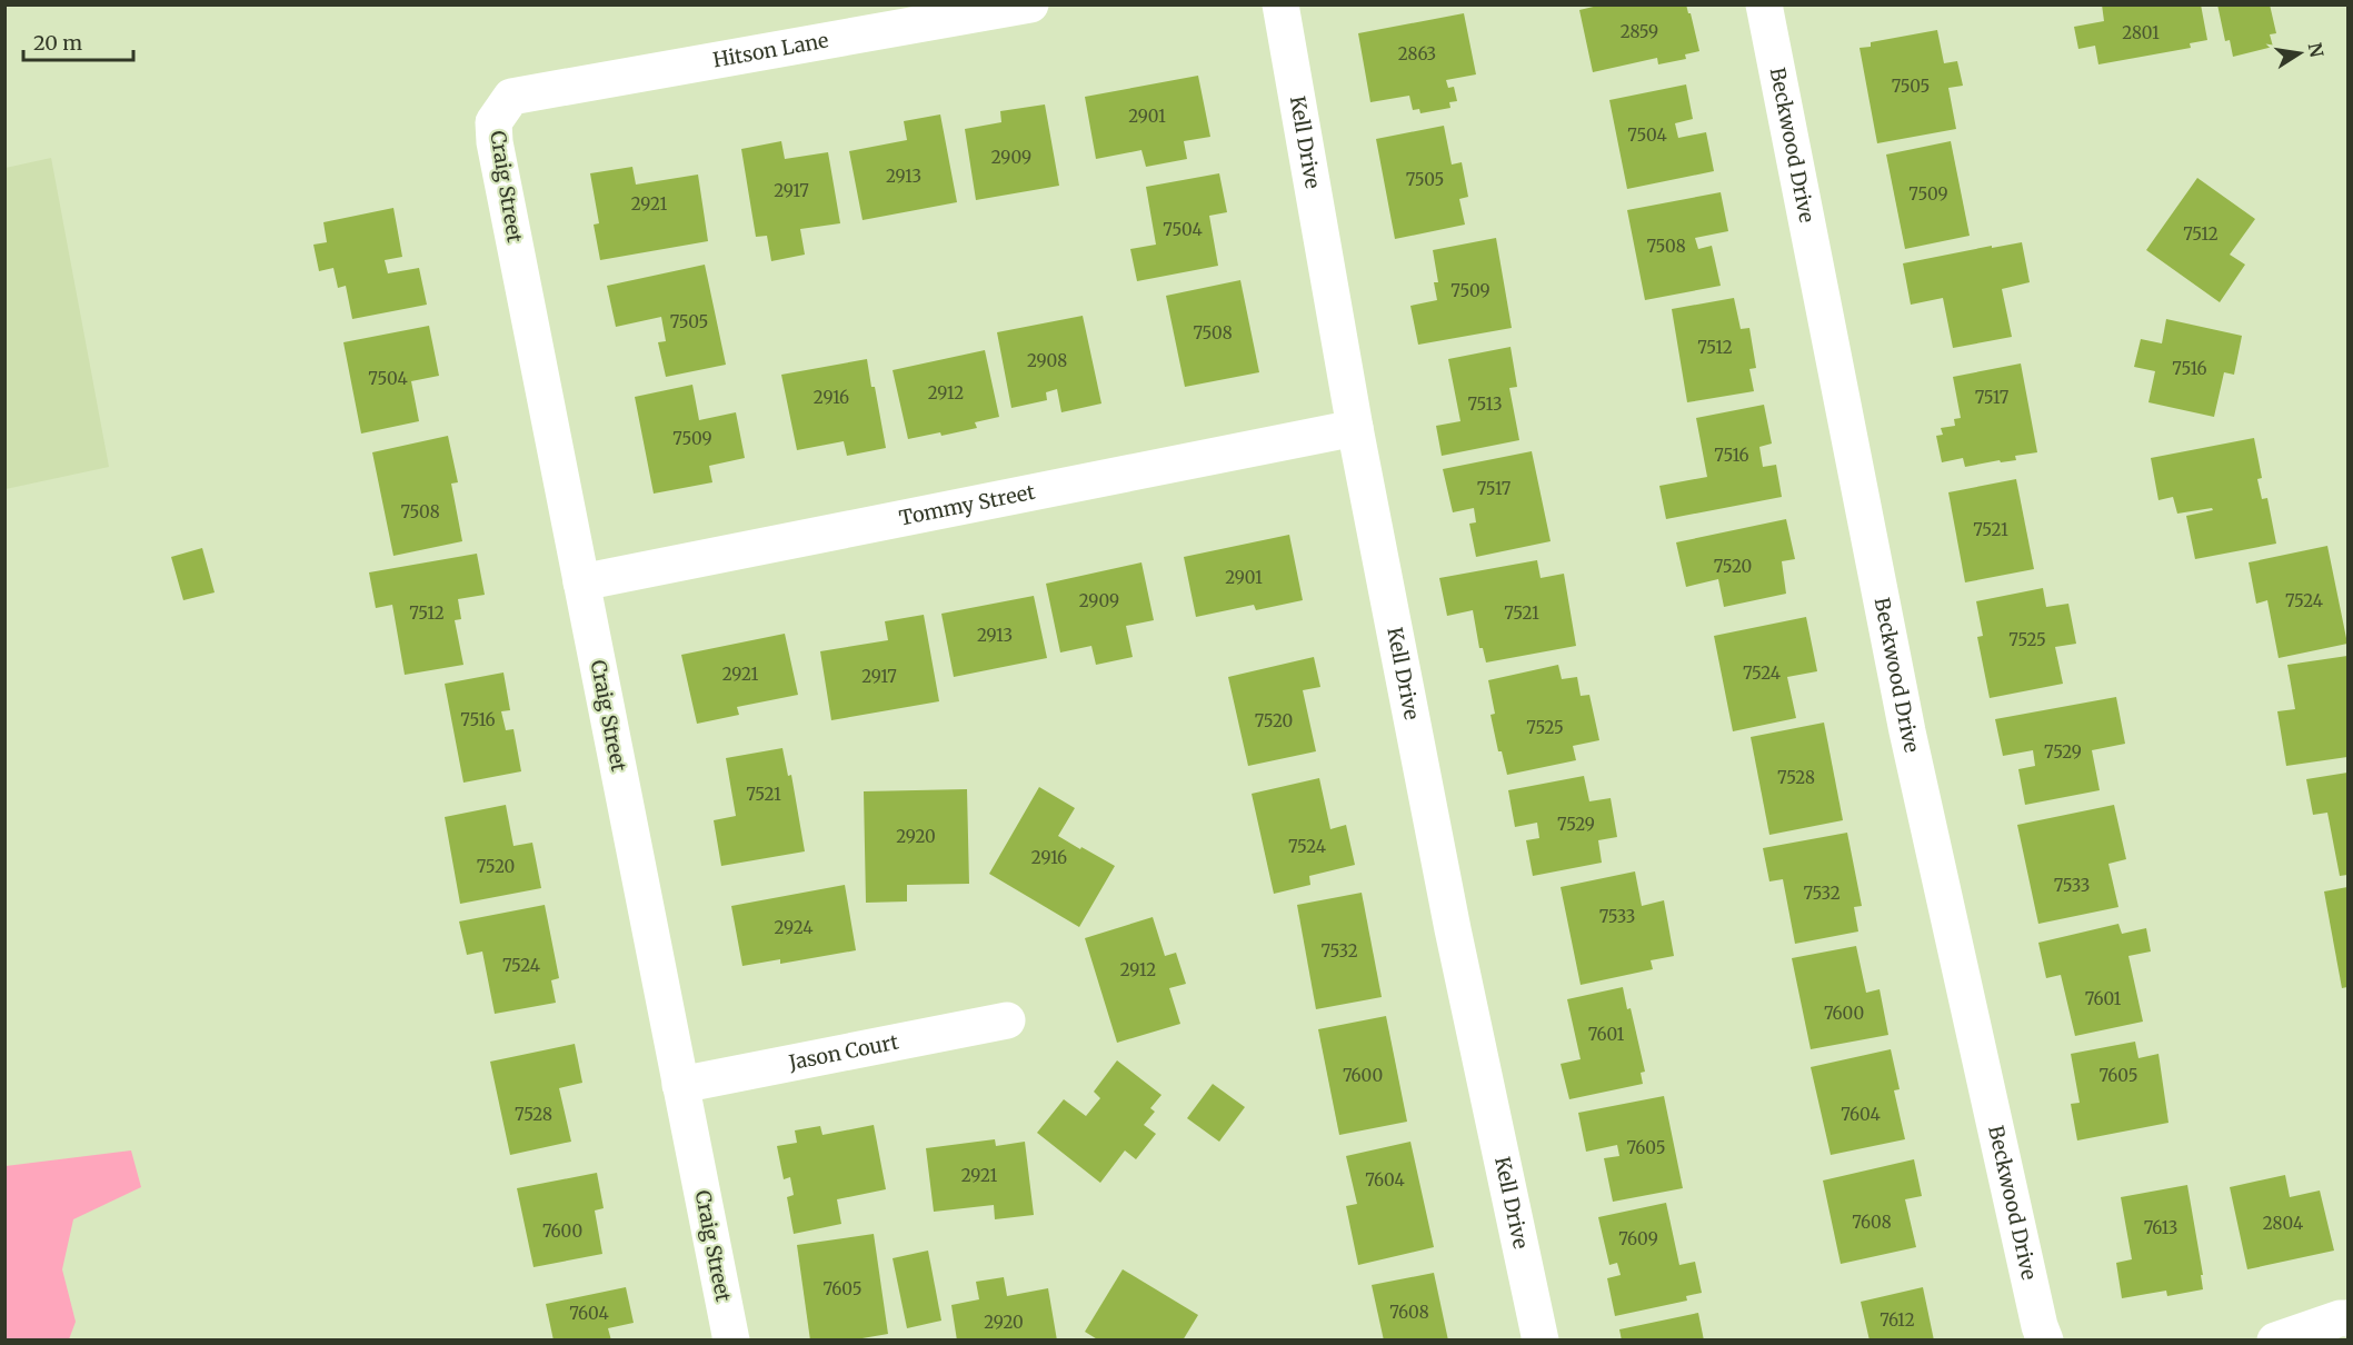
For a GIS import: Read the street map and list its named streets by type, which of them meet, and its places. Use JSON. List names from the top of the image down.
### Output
{
  "streets": {
    "street": [
      "Hitson Lane",
      "Kell Drive",
      "Beckwood Drive",
      "Craig Street",
      "Tommy Street",
      "Jason Court"
    ]
  },
  "crossings": [
    ["Hitson Lane", "Craig Street"],
    ["Kell Drive", "Tommy Street"],
    ["Craig Street", "Tommy Street"],
    ["Craig Street", "Jason Court"]
  ],
  "house_numbers": [
    "2859",
    "2801",
    "2863",
    "7505",
    "2901",
    "7504",
    "2909",
    "2913",
    "7505",
    "2917",
    "7509",
    "2921",
    "7504",
    "7512",
    "7508",
    "7509",
    "7505",
    "7508",
    "7512",
    "2908",
    "7516",
    "7504",
    "2912",
    "2916",
    "7517",
    "7513",
    "7509",
    "7516",
    "7517",
    "7508",
    "7521",
    "7520",
    "2901",
    "2909",
    "7524",
    "7512",
    "7521",
    "2913",
    "7525",
    "7524",
    "2921",
    "2917",
    "7516",
    "7520",
    "7525",
    "7529",
    "7528",
    "7521",
    "7529",
    "2920",
    "7524",
    "2916",
    "7520",
    "7533",
    "7532",
    "7533",
    "2924",
    "7532",
    "7524",
    "2912",
    "7601",
    "7600",
    "7601",
    "7600",
    "7605",
    "7528",
    "7604",
    "7605",
    "2921",
    "7604",
    "7608",
    "2804",
    "7613",
    "7600",
    "7609",
    "7605",
    "7608",
    "7604",
    "7612",
    "2920"
  ],
  "scale_bar": "20 m",
  "north": "right"
}
